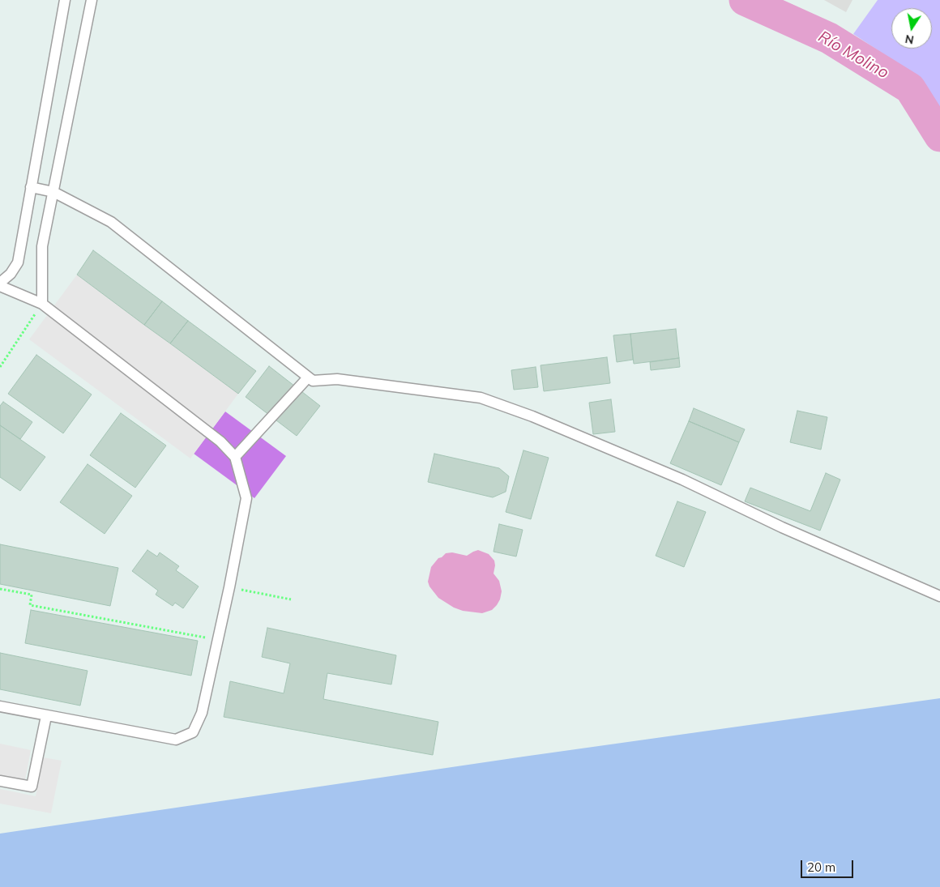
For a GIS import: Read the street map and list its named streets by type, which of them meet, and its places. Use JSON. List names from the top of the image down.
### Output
{
  "water": ["Río Molino"],
  "scale_bar": "20 m",
  "north": "bottom"
}
